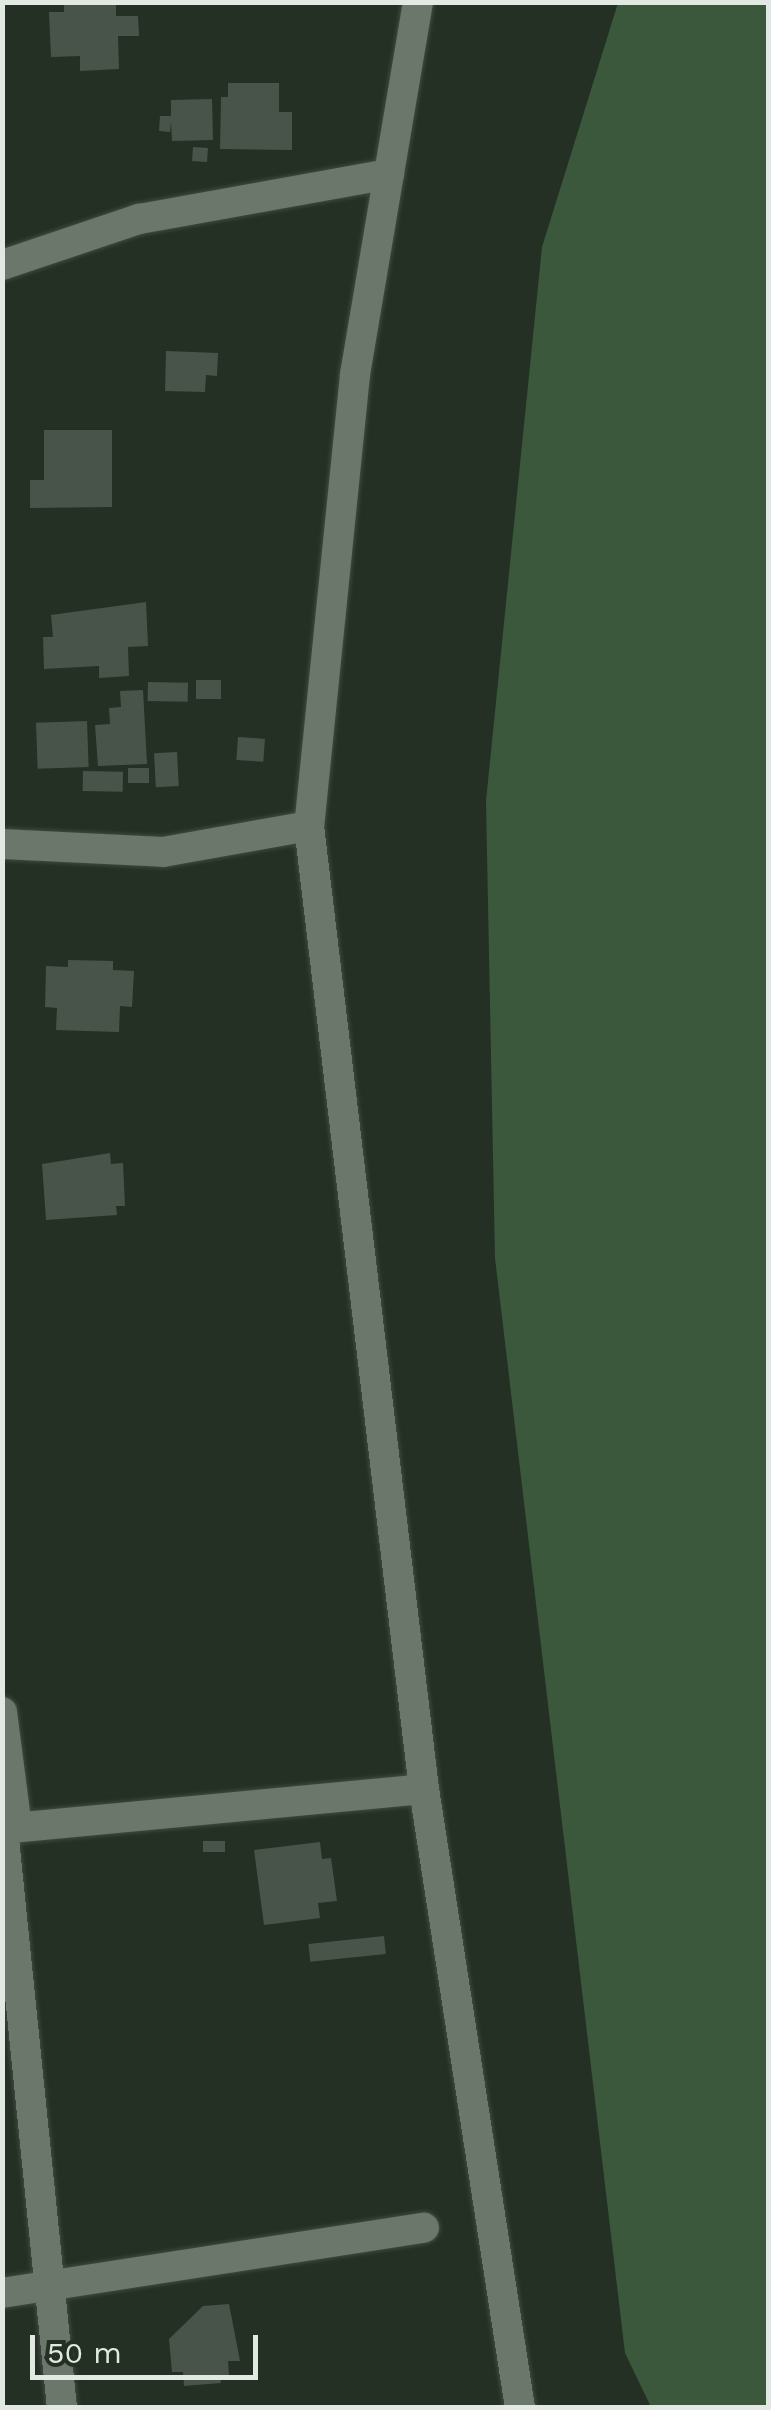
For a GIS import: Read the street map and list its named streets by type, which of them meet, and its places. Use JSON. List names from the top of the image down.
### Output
{
  "scale_bar": "50 m"
}
